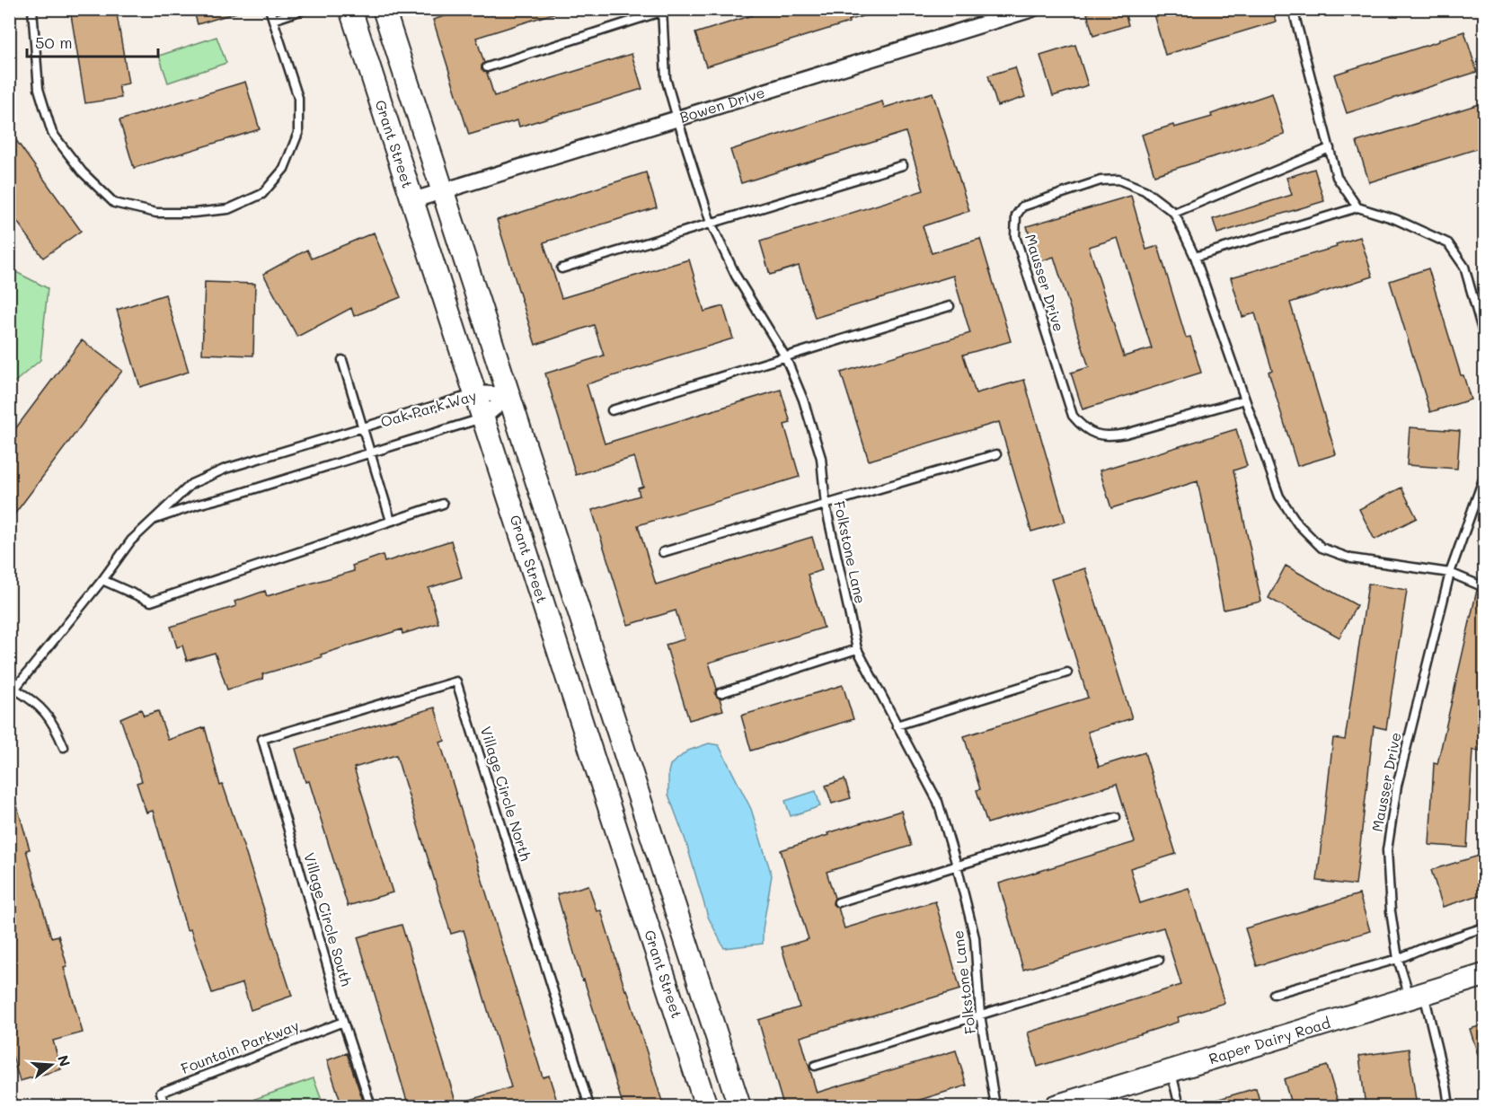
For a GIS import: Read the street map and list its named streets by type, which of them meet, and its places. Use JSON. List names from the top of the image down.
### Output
{
  "streets": {
    "street": [
      "Bowen Drive",
      "Grant Street",
      "Oak Park Way",
      "Raper Dairy Road"
    ],
    "lane": [
      "Mausser Drive",
      "Folkstone Lane",
      "Village Circle North",
      "Village Circle South",
      "Fountain Parkway"
    ]
  },
  "crossings": [
    ["Bowen Drive", "Grant Street"],
    ["Bowen Drive", "Folkstone Lane"],
    ["Grant Street", "Oak Park Way"],
    ["Mausser Drive", "Raper Dairy Road"],
    ["Village Circle North", "Village Circle South"],
    ["Village Circle South", "Fountain Parkway"]
  ],
  "scale_bar": "50 m",
  "north": "right"
}
